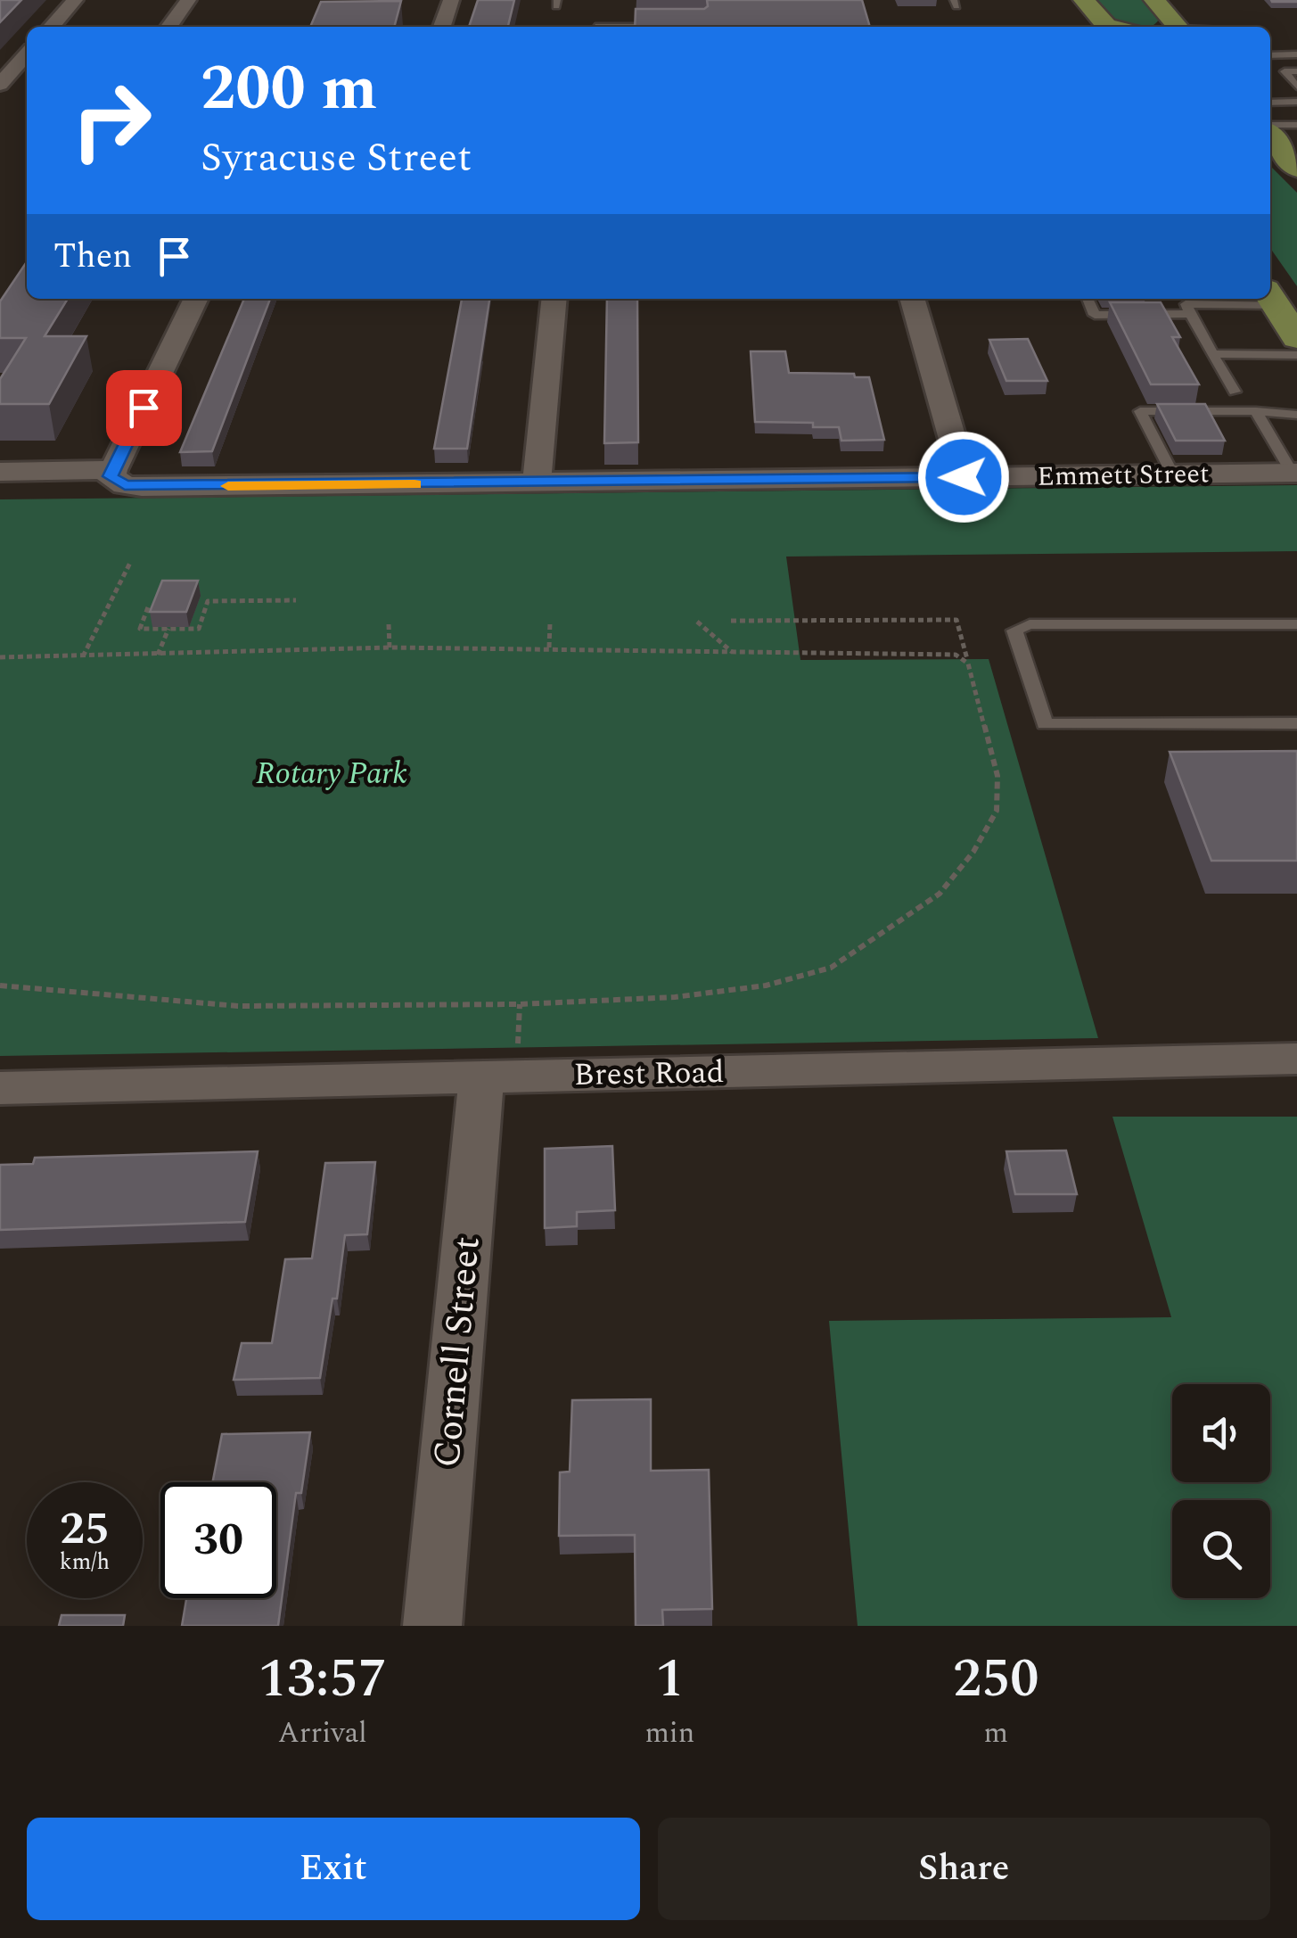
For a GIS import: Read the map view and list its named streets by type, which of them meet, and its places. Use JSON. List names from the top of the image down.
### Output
{
  "streets": {
    "street": ["Emmett Street", "Brest Road", "Cornell Street"]
  },
  "crossings": [
    ["Brest Road", "Cornell Street"]
  ],
  "parks": ["Rotary Park"],
  "page": {
    "turn": ["200 m", "Syracuse Street"],
    "then": "Then",
    "speed": "25 km/h",
    "limit": "30",
    "eta": [
      "13:57",
      "Arrival",
      "1",
      "min",
      "250",
      "m"
    ],
    "buttons": ["Exit", "Share"]
  }
}
